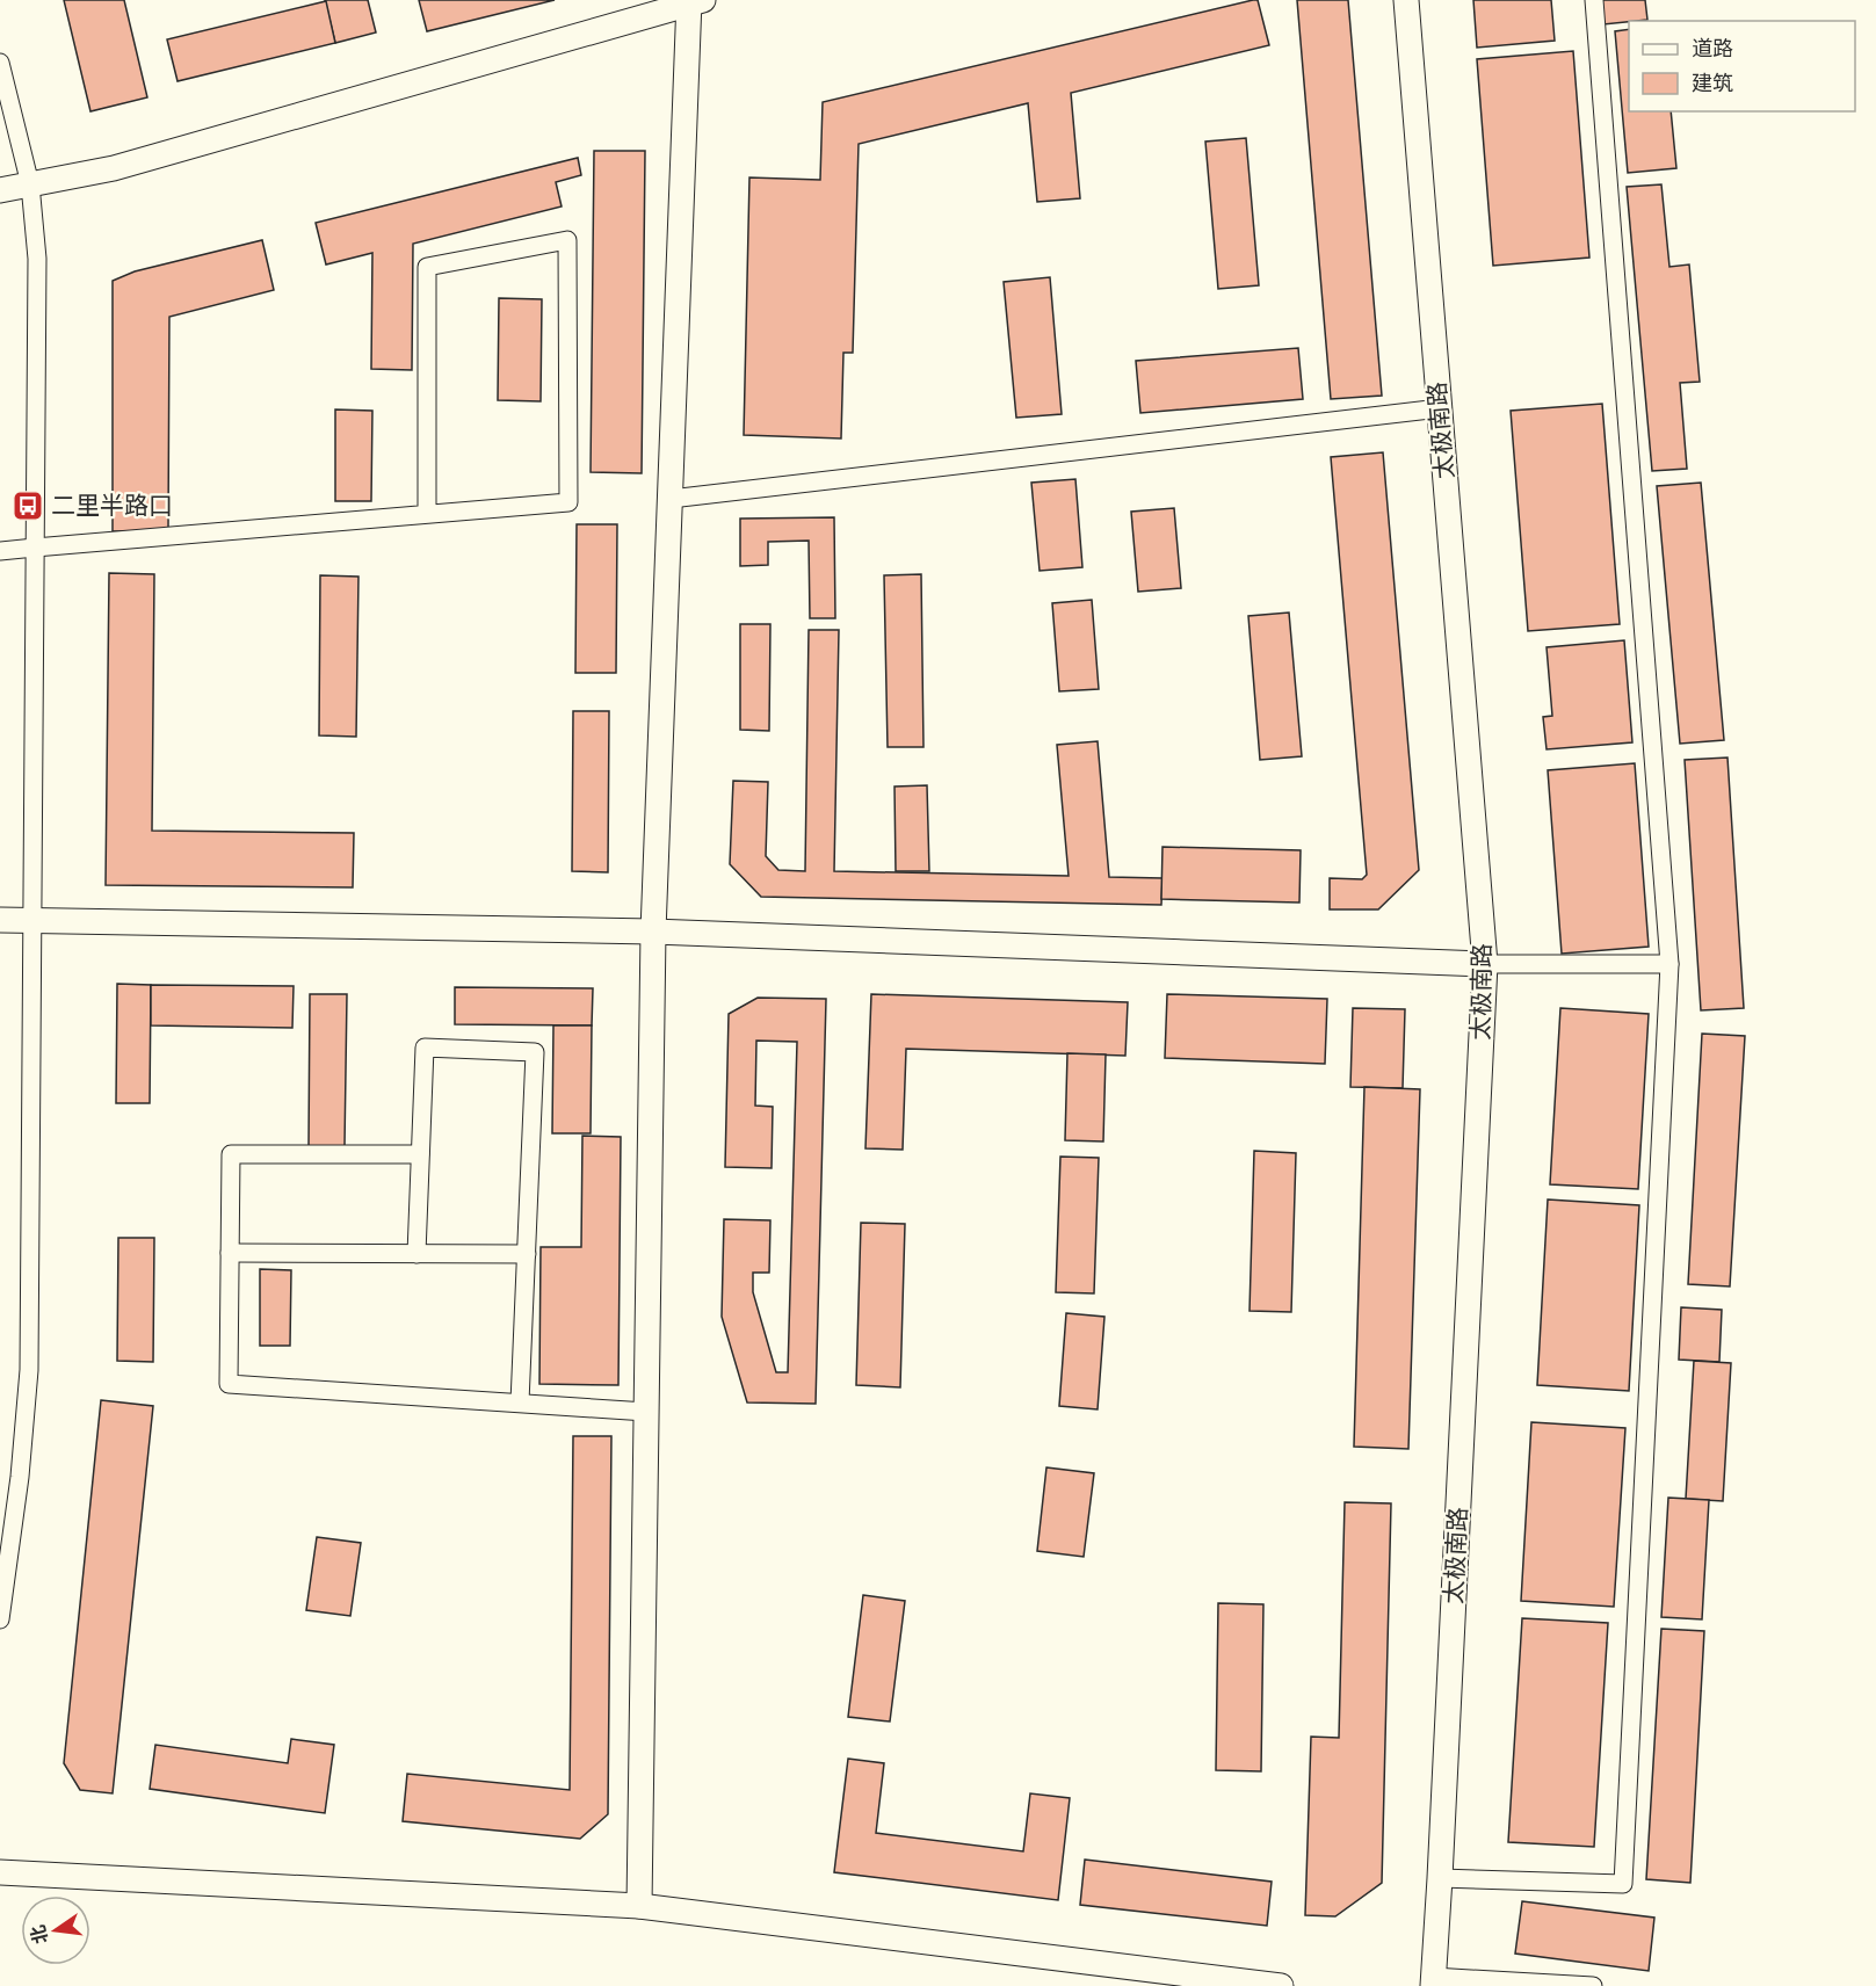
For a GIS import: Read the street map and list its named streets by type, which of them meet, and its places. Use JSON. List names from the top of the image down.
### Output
{
  "streets": {
    "street": ["太极南路"]
  },
  "places": {
    "bus stop": ["二里半路口"]
  },
  "legend": ["道路", "建筑"],
  "north": "left"
}
